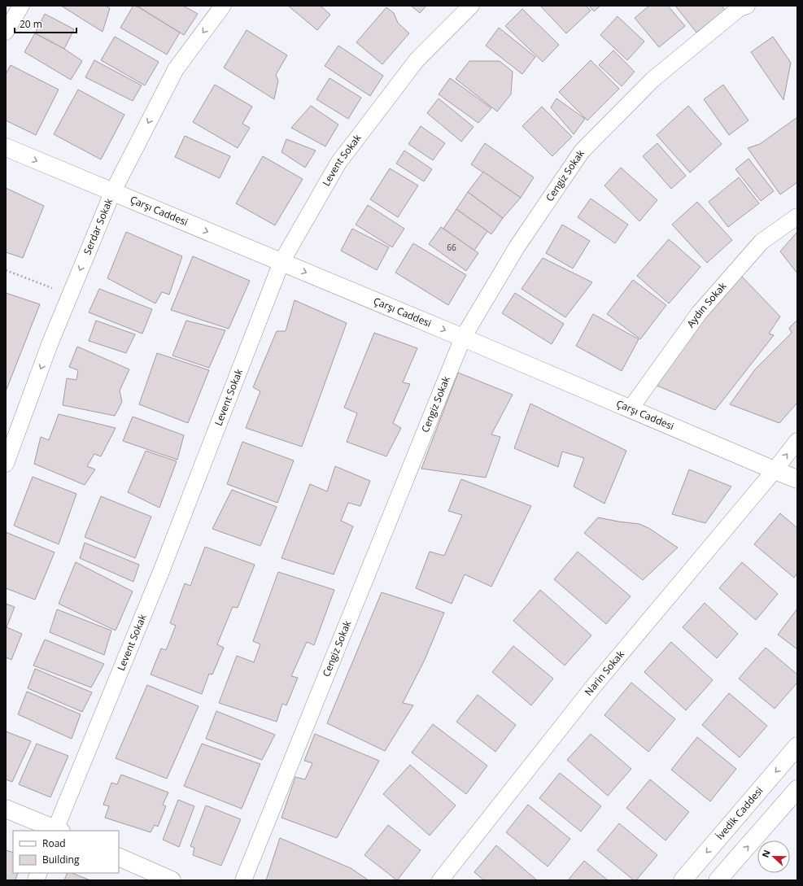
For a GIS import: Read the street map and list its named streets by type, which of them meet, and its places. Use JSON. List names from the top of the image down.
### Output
{
  "streets": {
    "street": [
      "Levent Sokak",
      "Cengiz Sokak",
      "Çarşı Caddesi",
      "Serdar Sokak",
      "Aydın Sokak",
      "Narin Sokak",
      "İvedik Caddesi"
    ]
  },
  "crossings": [
    ["Levent Sokak", "Çarşı Caddesi"],
    ["Cengiz Sokak", "Çarşı Caddesi"],
    ["Çarşı Caddesi", "Serdar Sokak"],
    ["Çarşı Caddesi", "Aydın Sokak"],
    ["Çarşı Caddesi", "Narin Sokak"]
  ],
  "one_way": ["Çarşı Caddesi", "Serdar Sokak"],
  "house_numbers": ["66"],
  "legend": ["Road", "Building"],
  "scale_bar": "20 m",
  "north": "left"
}
